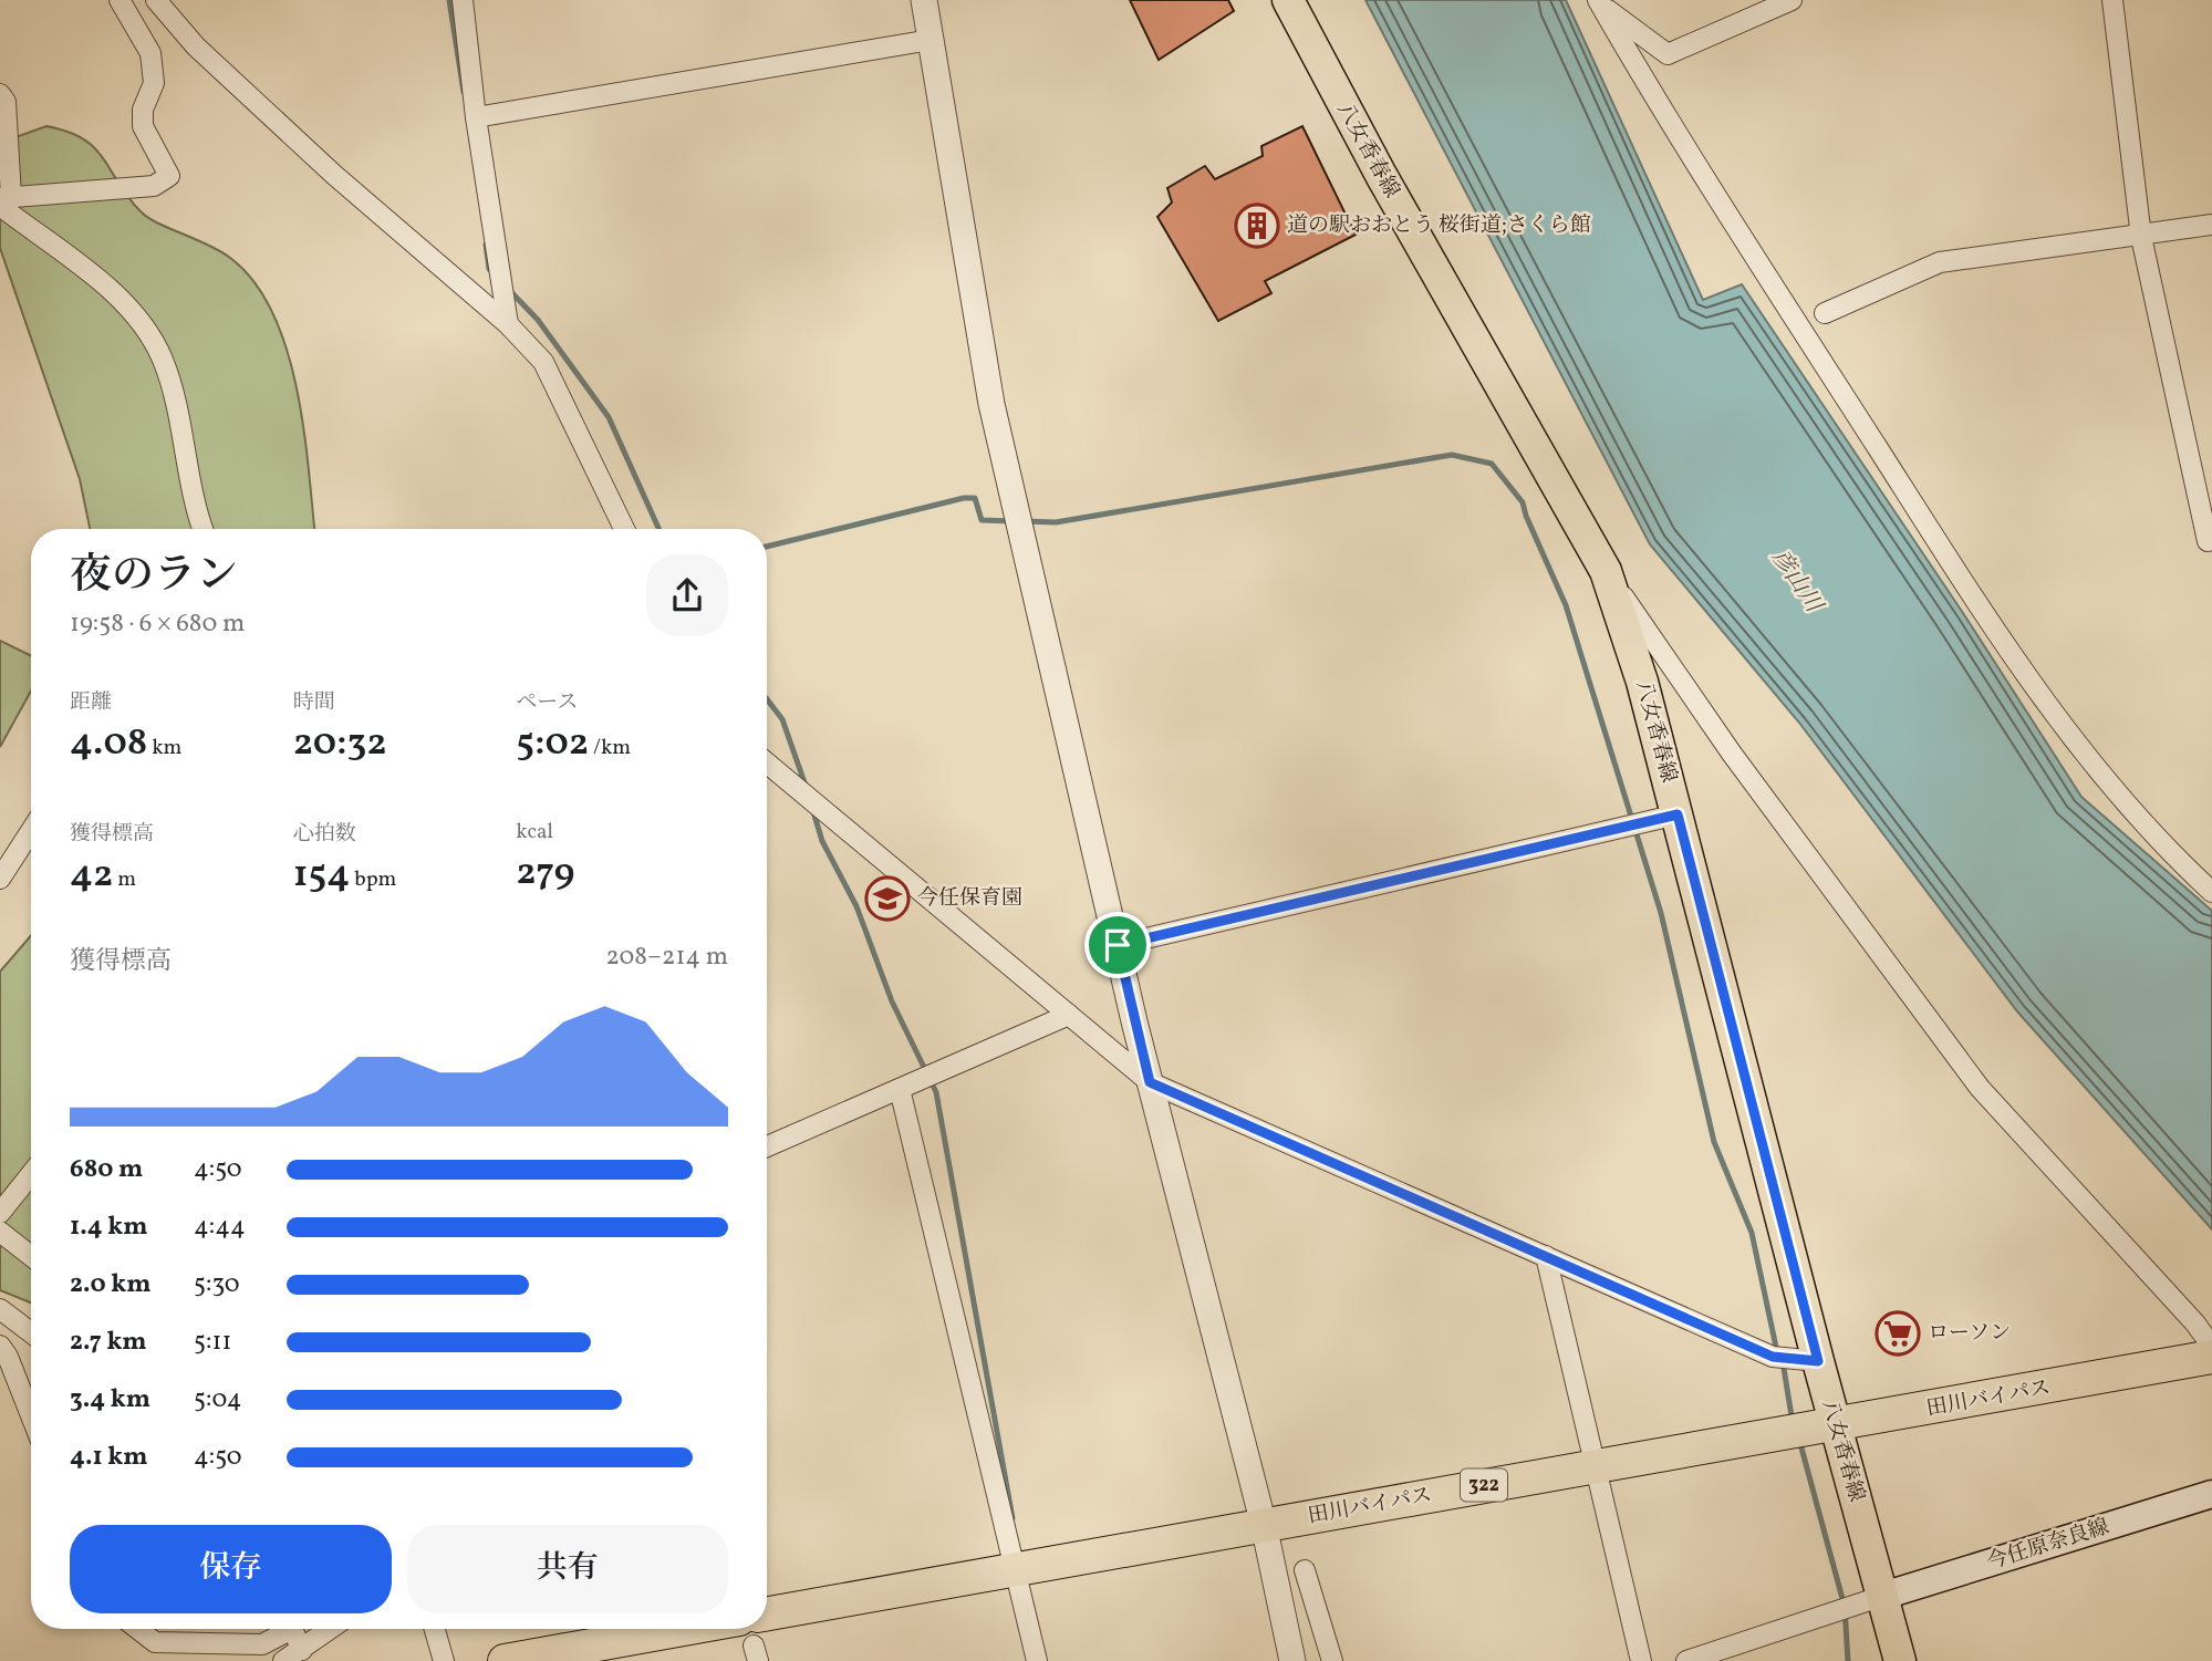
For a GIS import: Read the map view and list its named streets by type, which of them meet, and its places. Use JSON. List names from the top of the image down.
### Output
{
  "streets": {
    "highway": ["田川バイパス", "322"],
    "main road": ["八女香春線", "今任原奈良線"]
  },
  "crossings": [
    ["八女香春線", "田川バイパス"],
    ["八女香春線", "今任原奈良線"]
  ],
  "water": ["彦山川"],
  "places": {
    "building": ["道の駅おおとう 桜街道;さくら館"],
    "school or university": ["今任保育園"],
    "supermarket": ["ローソン"]
  },
  "page": {
    "heading": ["夜のラン", "19:58 · 6 × 680 m"],
    "stats": [
      ["距離", "4.08 km"],
      ["時間", "20:32"],
      ["ペース", "5:02 /km"],
      ["獲得標高", "42 m"],
      ["心拍数", "154 bpm"],
      ["kcal", "279"]
    ],
    "chart": ["獲得標高", "208–214 m"],
    "list": [
      {
        "name": "680 m",
        "note": "4:50"
      },
      {
        "name": "1.4 km",
        "note": "4:44"
      },
      {
        "name": "2.0 km",
        "note": "5:30"
      },
      {
        "name": "2.7 km",
        "note": "5:11"
      },
      {
        "name": "3.4 km",
        "note": "5:04"
      },
      {
        "name": "4.1 km",
        "note": "4:50"
      }
    ],
    "buttons": ["保存", "共有"]
  }
}
